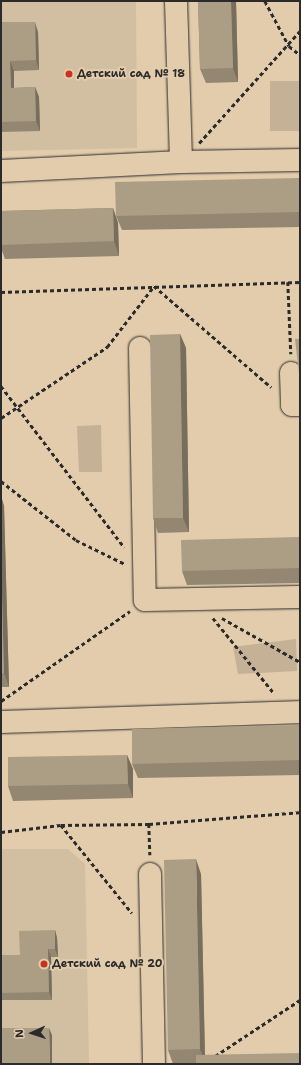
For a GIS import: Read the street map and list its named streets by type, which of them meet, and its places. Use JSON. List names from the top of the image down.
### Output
{
  "places": ["Детский сад № 18", "Детский сад № 20"],
  "north": "left"
}
